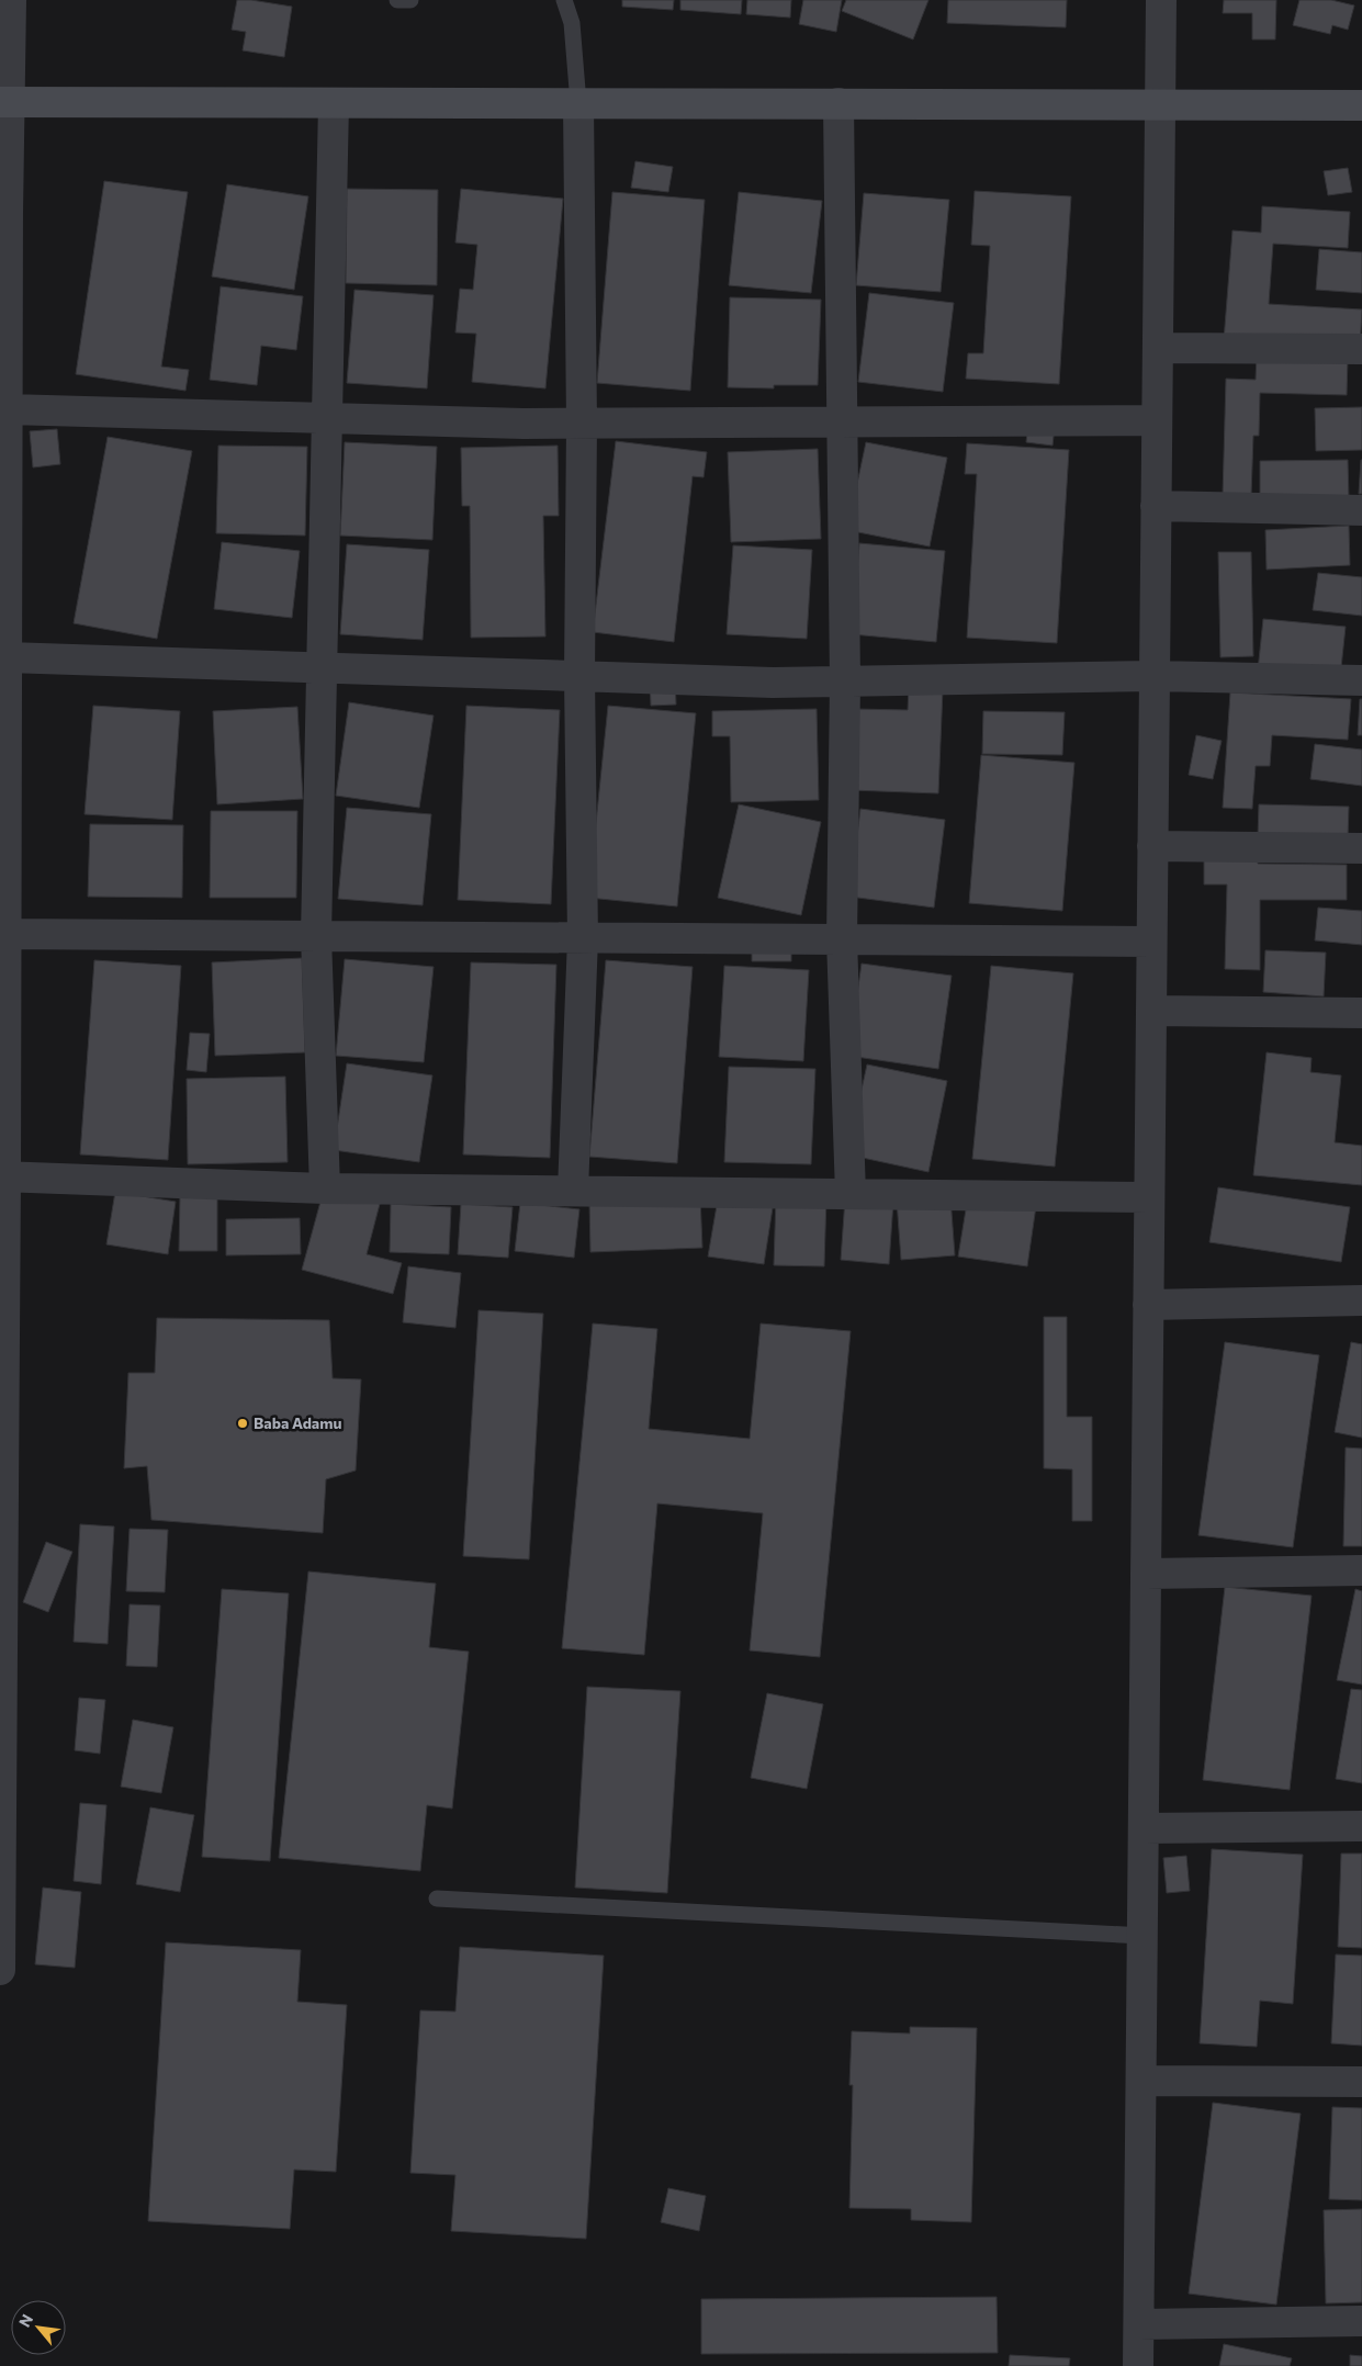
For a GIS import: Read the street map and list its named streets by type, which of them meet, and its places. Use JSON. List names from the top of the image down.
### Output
{
  "places": ["Baba Adamu"],
  "north": "top left"
}
